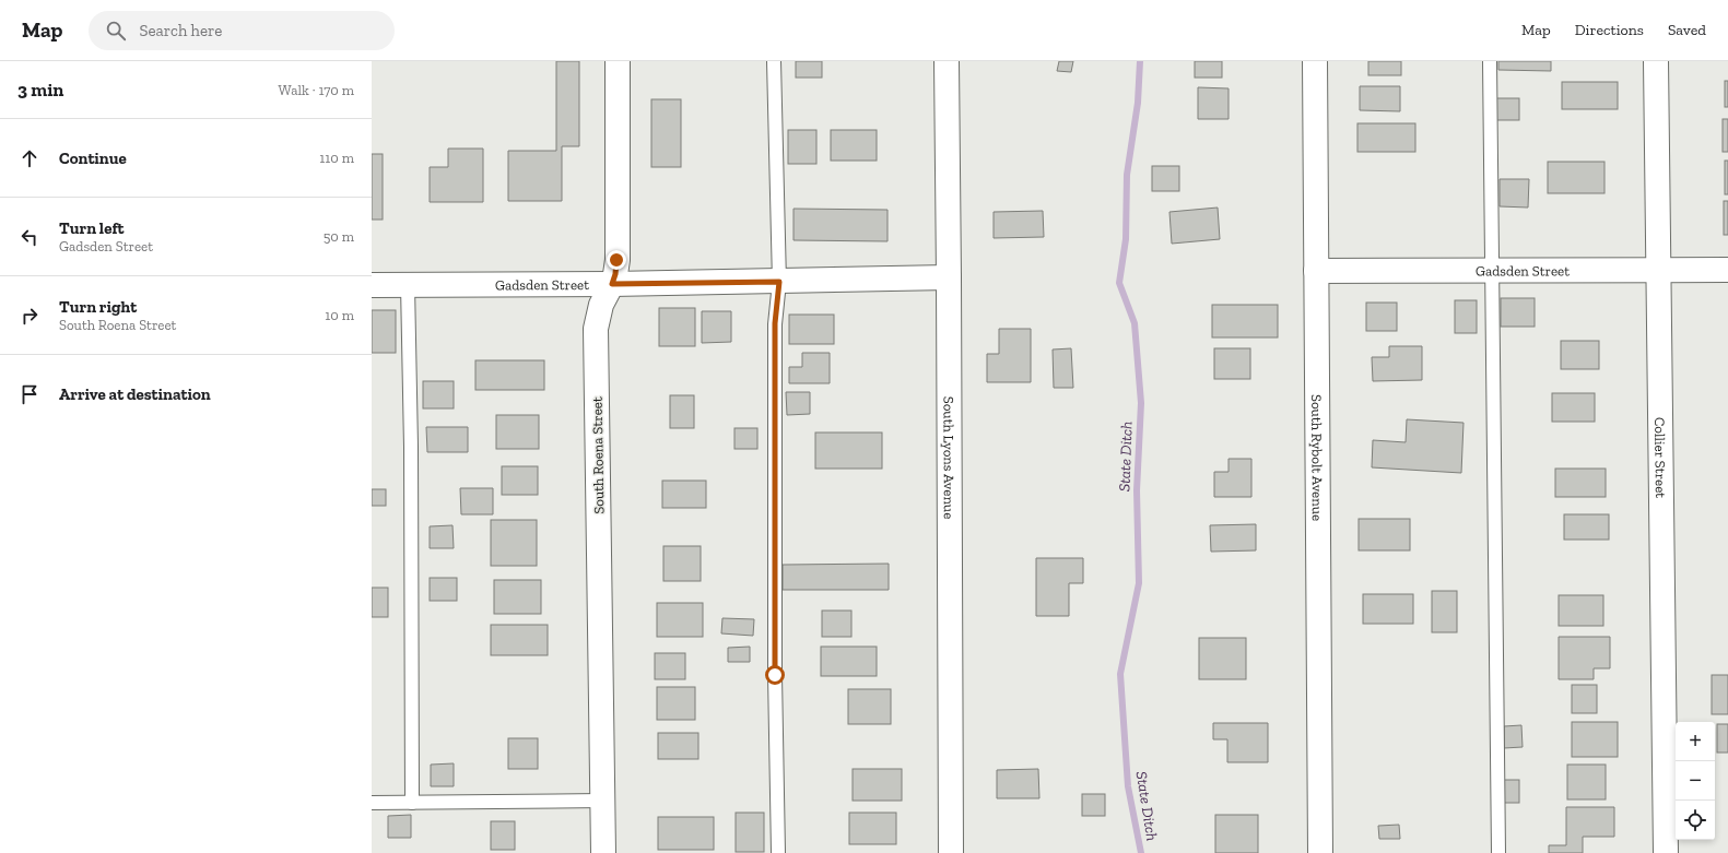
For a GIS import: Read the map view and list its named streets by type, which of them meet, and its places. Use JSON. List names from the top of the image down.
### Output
{
  "streets": {
    "street": [
      "Gadsden Street",
      "South Roena Street",
      "South Lyons Avenue",
      "South Rybolt Avenue",
      "Collier Street"
    ]
  },
  "crossings": [
    ["Gadsden Street", "South Roena Street"],
    ["Gadsden Street", "South Lyons Avenue"],
    ["Gadsden Street", "South Rybolt Avenue"],
    ["Gadsden Street", "Collier Street"]
  ],
  "water": ["State Ditch"],
  "page": {
    "header": "Map",
    "search": "Search here",
    "nav": ["Map", "Directions", "Saved"],
    "heading": ["3 min", "Walk · 170 m"],
    "list": [
      ["Continue", "110 m"],
      ["Turn left", "Gadsden Street", "50 m"],
      ["Turn right", "South Roena Street", "10 m"],
      "Arrive at destination"
    ],
    "map_buttons": ["+", "−"]
  }
}
